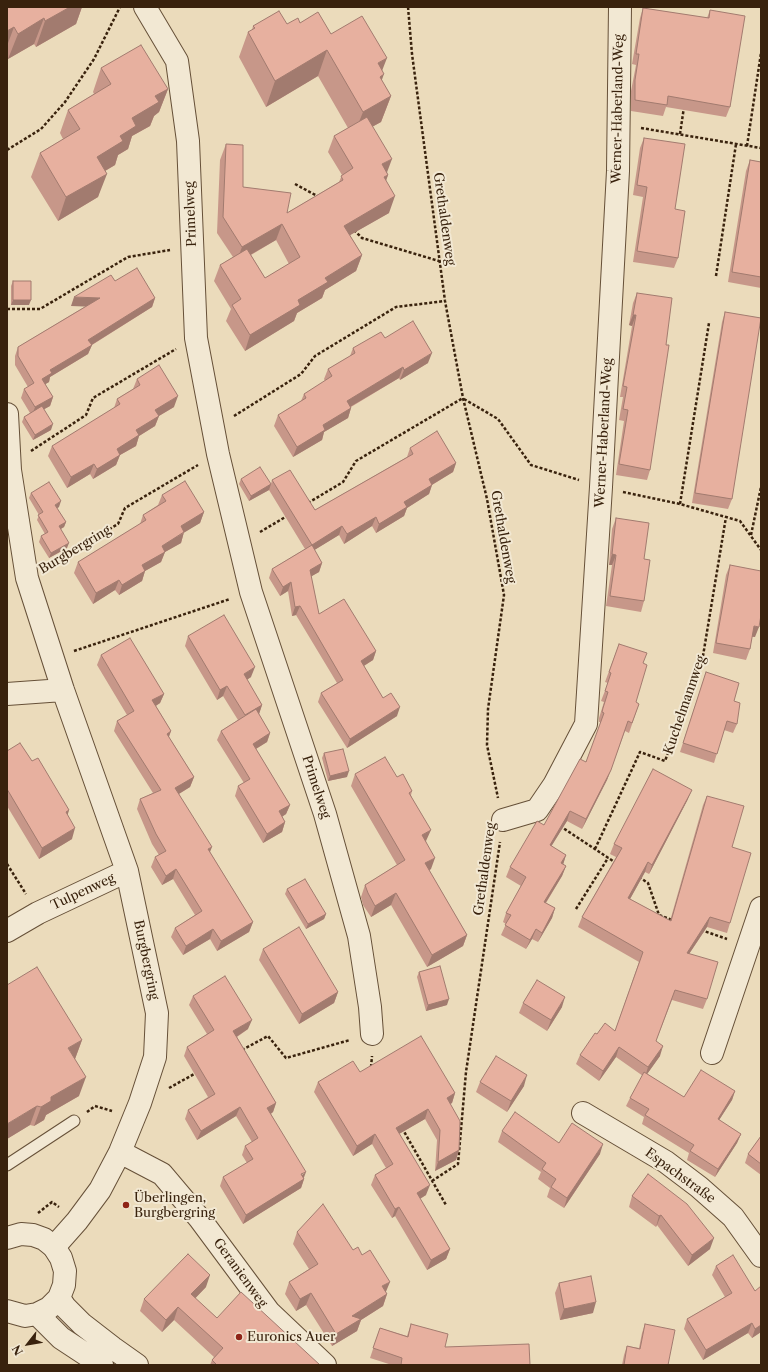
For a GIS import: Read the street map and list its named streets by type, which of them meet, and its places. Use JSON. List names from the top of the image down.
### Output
{
  "streets": {
    "street": [
      "Werner-Haberland-Weg",
      "Primelweg",
      "Burgbergring",
      "Tulpenweg",
      "Espachstraße",
      "Geranienweg"
    ],
    "path": ["Grethaldenweg", "Kuchelmannweg"]
  },
  "crossings": [
    ["Primelweg", "Burgbergring"],
    ["Burgbergring", "Tulpenweg"],
    ["Burgbergring", "Geranienweg"]
  ],
  "places": ["Überlingen, Burgbergring", "Euronics Auer"],
  "north": "bottom left"
}
